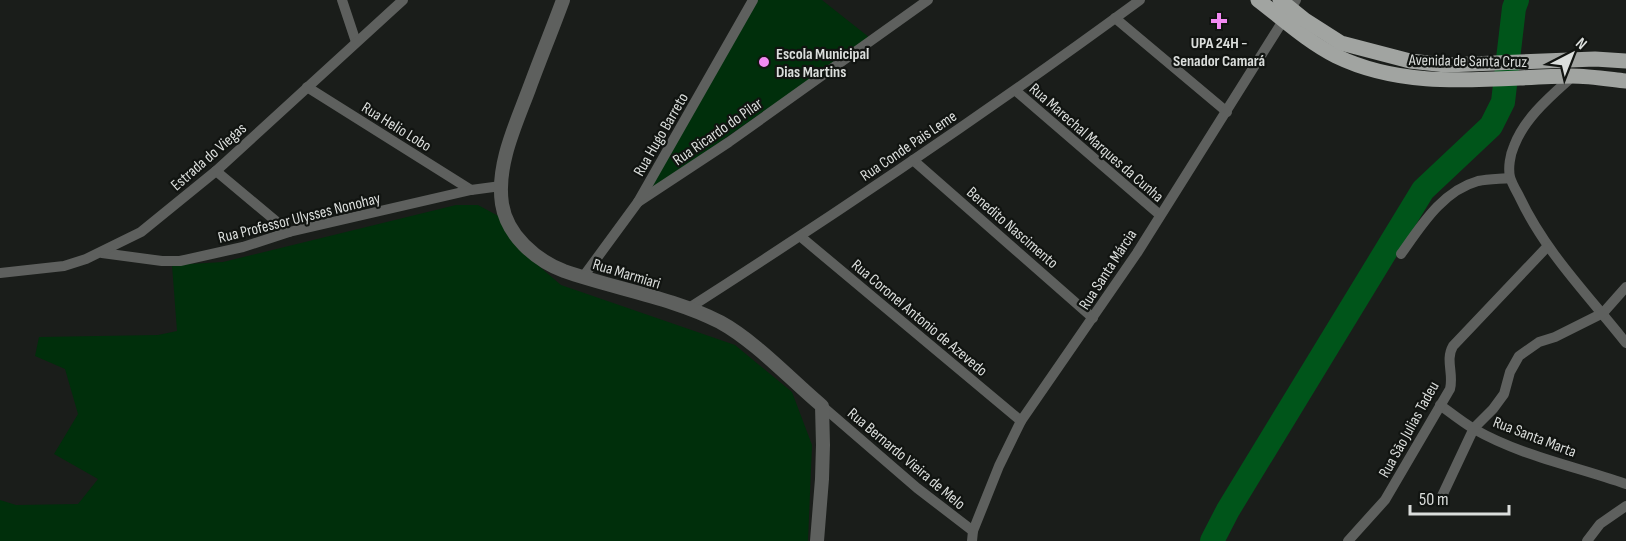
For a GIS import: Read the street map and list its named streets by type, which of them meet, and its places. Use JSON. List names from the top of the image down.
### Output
{
  "streets": {
    "main road": ["Avenida de Santa Cruz"],
    "street": [
      "Rua Helio Lobo",
      "Rua Ricardo do Pilar",
      "Rua Hugo Barreto",
      "Rua Marechal Marques da Cunha",
      "Rua Conde Pais Leme",
      "Estrada do Viegas",
      "Rua Professor Ulysses Nonohay",
      "Benedito Nascimento",
      "Rua Santa Márcia",
      "Rua Marmiari",
      "Rua Coronel Antonio de Azevedo",
      "Rua São Julias Tadeu",
      "Rua Santa Marta",
      "Rua Bernardo Vieira de Melo"
    ]
  },
  "crossings": [
    ["Avenida de Santa Cruz", "Rua Santa Márcia"],
    ["Rua Helio Lobo", "Estrada do Viegas"],
    ["Rua Helio Lobo", "Rua Professor Ulysses Nonohay"],
    ["Rua Ricardo do Pilar", "Rua Hugo Barreto"],
    ["Rua Hugo Barreto", "Rua Marmiari"],
    ["Rua Marechal Marques da Cunha", "Rua Conde Pais Leme"],
    ["Rua Marechal Marques da Cunha", "Rua Santa Márcia"],
    ["Rua Conde Pais Leme", "Benedito Nascimento"],
    ["Rua Conde Pais Leme", "Rua Marmiari"],
    ["Rua Conde Pais Leme", "Rua Coronel Antonio de Azevedo"],
    ["Estrada do Viegas", "Rua Professor Ulysses Nonohay"],
    ["Rua Professor Ulysses Nonohay", "Rua Marmiari"],
    ["Benedito Nascimento", "Rua Santa Márcia"],
    ["Rua Santa Márcia", "Rua Coronel Antonio de Azevedo"],
    ["Rua Santa Márcia", "Rua Bernardo Vieira de Melo"],
    ["Rua Marmiari", "Rua Bernardo Vieira de Melo"],
    ["Rua São Julias Tadeu", "Rua Santa Marta"]
  ],
  "places": {
    "health": ["UPA 24H - Senador Camará"],
    "other": ["Escola Municipal Dias Martins"]
  },
  "scale_bar": "50 m",
  "north": "top right"
}
